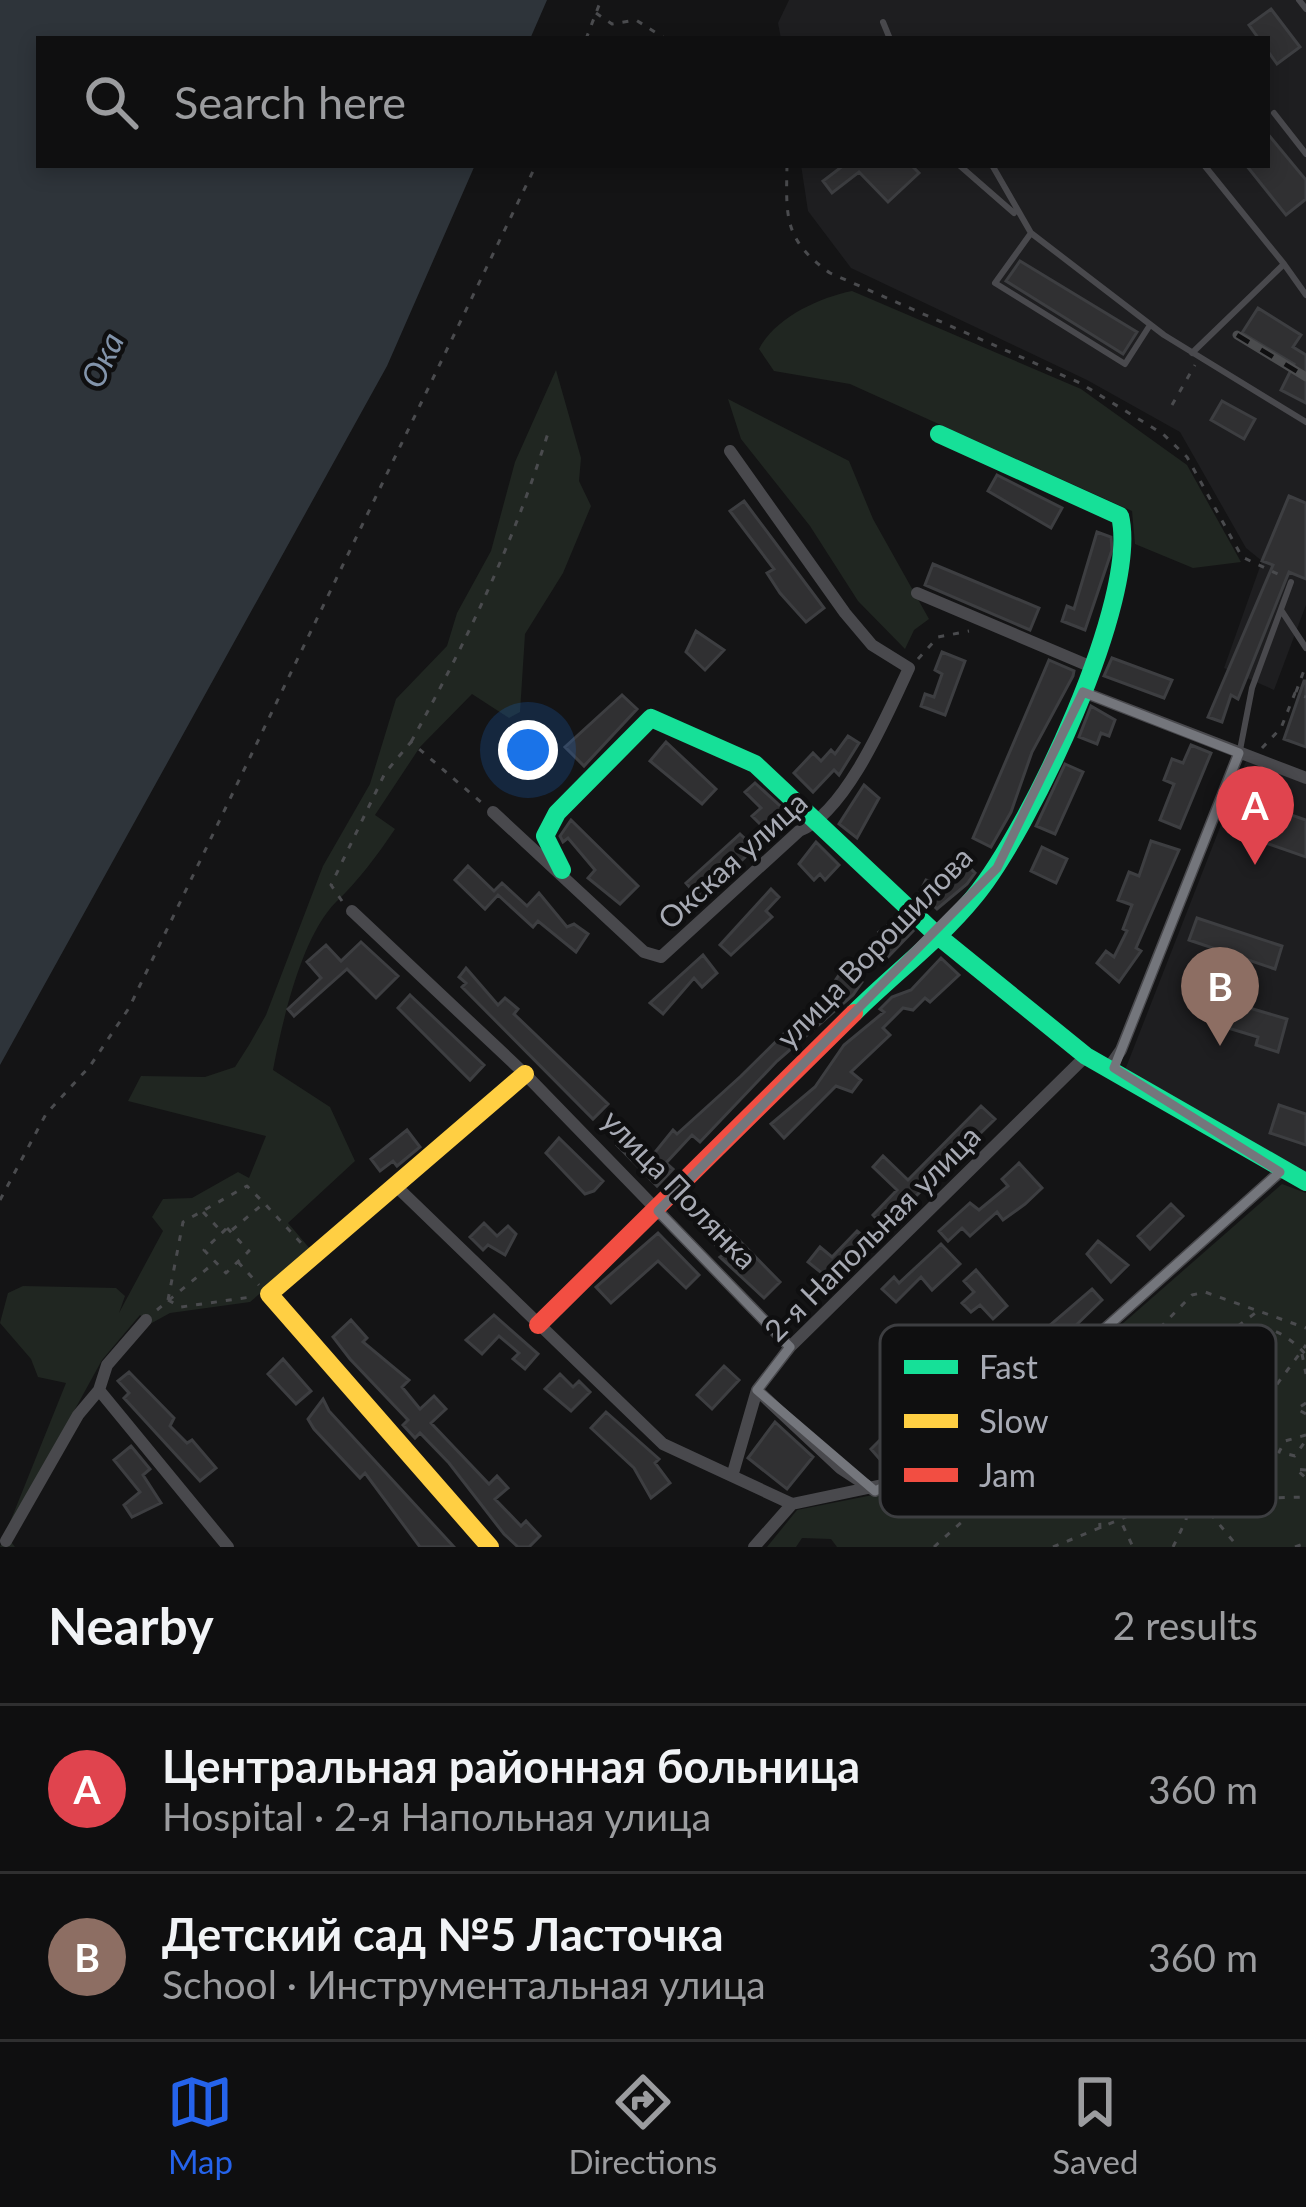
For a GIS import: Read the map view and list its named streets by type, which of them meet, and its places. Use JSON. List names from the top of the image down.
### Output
{
  "streets": {
    "street": [
      "Окская улица",
      "улица Ворошилова",
      "улица Полянка",
      "2-я Напольная улица"
    ]
  },
  "crossings": [
    ["улица Ворошилова", "улица Полянка"],
    ["улица Полянка", "2-я Напольная улица"]
  ],
  "water": ["Ока"],
  "legend": ["Fast", "Slow", "Jam"],
  "page": {
    "search": "Search here",
    "pins": ["A", "B"],
    "heading": ["Nearby", "2 results"],
    "list": [
      {
        "mark": "A",
        "name": "Центральная районная больница",
        "note": "Hospital · 2-я Напольная улица",
        "value": "360 m"
      },
      {
        "mark": "B",
        "name": "Детский сад №5 Ласточка",
        "note": "School · Инструментальная улица",
        "value": "360 m"
      }
    ],
    "nav": ["Map", "Directions", "Saved"]
  }
}
